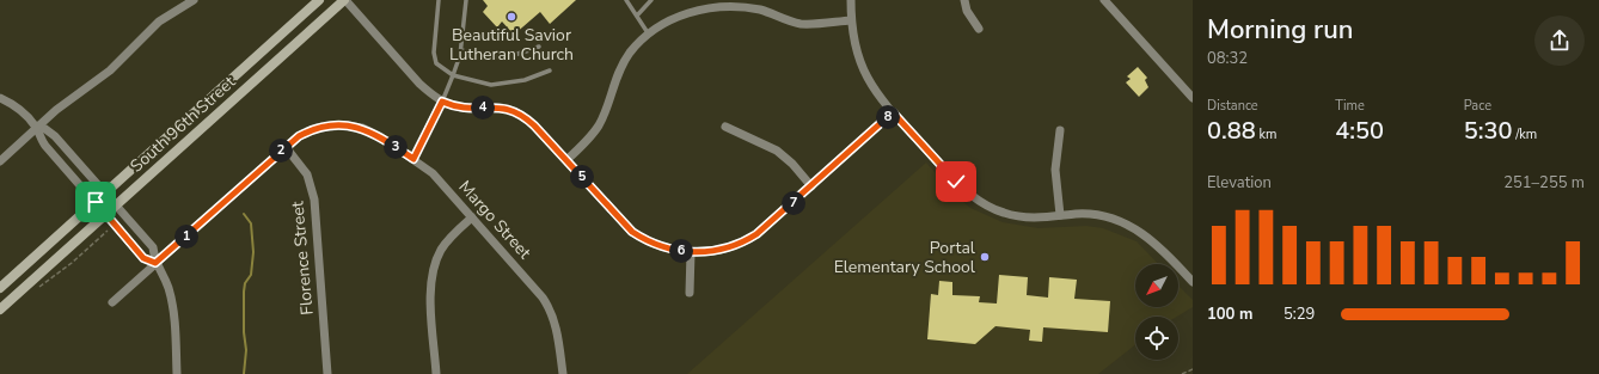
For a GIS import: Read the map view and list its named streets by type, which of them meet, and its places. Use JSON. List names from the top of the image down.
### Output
{
  "streets": {
    "main road": ["South 96th Street"],
    "street": ["Margo Street", "Florence Street"]
  },
  "crossings": [
    ["Margo Street", "Florence Street"]
  ],
  "places": ["Beautiful Savior Lutheran Church", "Portal Elementary School"],
  "north": "bottom left",
  "page": {
    "heading": ["Morning run", "08:32"],
    "stats": [
      ["Distance", "0.88 km"],
      ["Time", "4:50"],
      ["Pace", "5:30 /km"]
    ],
    "pins": [
      "4",
      "8",
      "3",
      "2",
      "5",
      "7",
      "1",
      "6"
    ],
    "chart": ["Elevation", "251–255 m"],
    "list": [
      {
        "name": "100 m",
        "note": "5:29"
      }
    ]
  }
}
